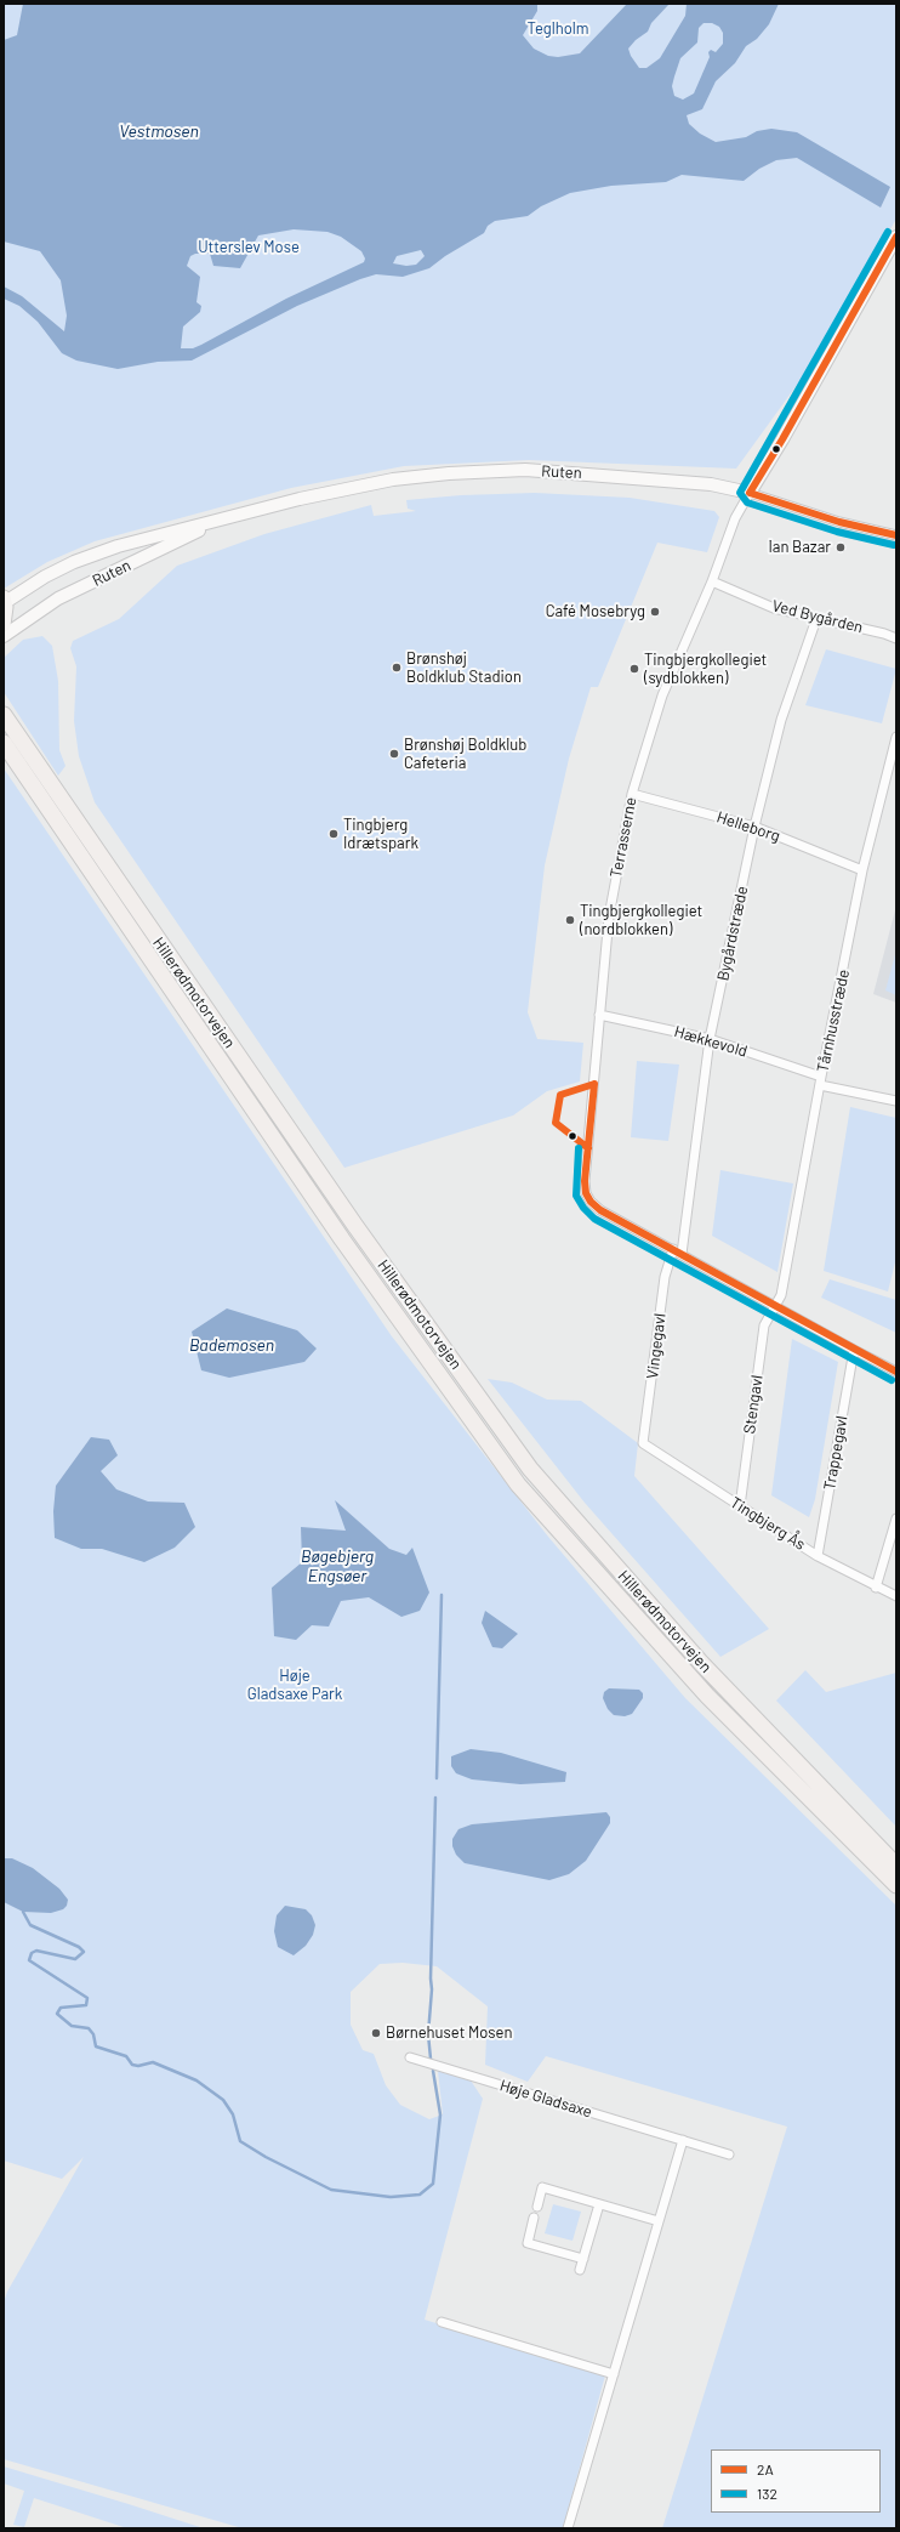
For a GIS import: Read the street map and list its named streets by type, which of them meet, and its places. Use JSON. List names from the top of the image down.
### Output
{
  "streets": {
    "highway": ["Hillerødmotorvejen"],
    "street": [
      "Ruten",
      "Ved Bygården",
      "Helleborg",
      "Terrasserne",
      "Bygårdstræde",
      "Tårnhusstræde",
      "Hækkevold",
      "Vingegavl",
      "Stengavl",
      "Trappegavl",
      "Tingbjerg Ås",
      "Høje Gladsaxe"
    ]
  },
  "crossings": [
    ["Ruten", "Terrasserne"],
    ["Ved Bygården", "Terrasserne"],
    ["Ved Bygården", "Bygårdstræde"],
    ["Helleborg", "Terrasserne"],
    ["Helleborg", "Bygårdstræde"],
    ["Helleborg", "Tårnhusstræde"],
    ["Terrasserne", "Hækkevold"],
    ["Terrasserne", "Vingegavl"],
    ["Bygårdstræde", "Hækkevold"],
    ["Tårnhusstræde", "Hækkevold"],
    ["Tårnhusstræde", "Stengavl"],
    ["Vingegavl", "Tingbjerg Ås"],
    ["Stengavl", "Tingbjerg Ås"],
    ["Trappegavl", "Tingbjerg Ås"]
  ],
  "water": ["Vestmosen", "Bademosen", "Bøgebjerg Engsøer"],
  "parks": ["Teglholm", "Utterslev Mose", "Høje Gladsaxe Park"],
  "places": [
    "Ian Bazar",
    "Café Mosebryg",
    "Brønshøj Boldklub Stadion",
    "Tingbjergkollegiet (sydblokken)",
    "Brønshøj Boldklub Cafeteria",
    "Tingbjerg Idrætspark",
    "Tingbjergkollegiet (nordblokken)",
    "Børnehuset Mosen"
  ],
  "lines": ["transit line 132", "transit line 2A"],
  "legend": ["2A", "132"]
}
